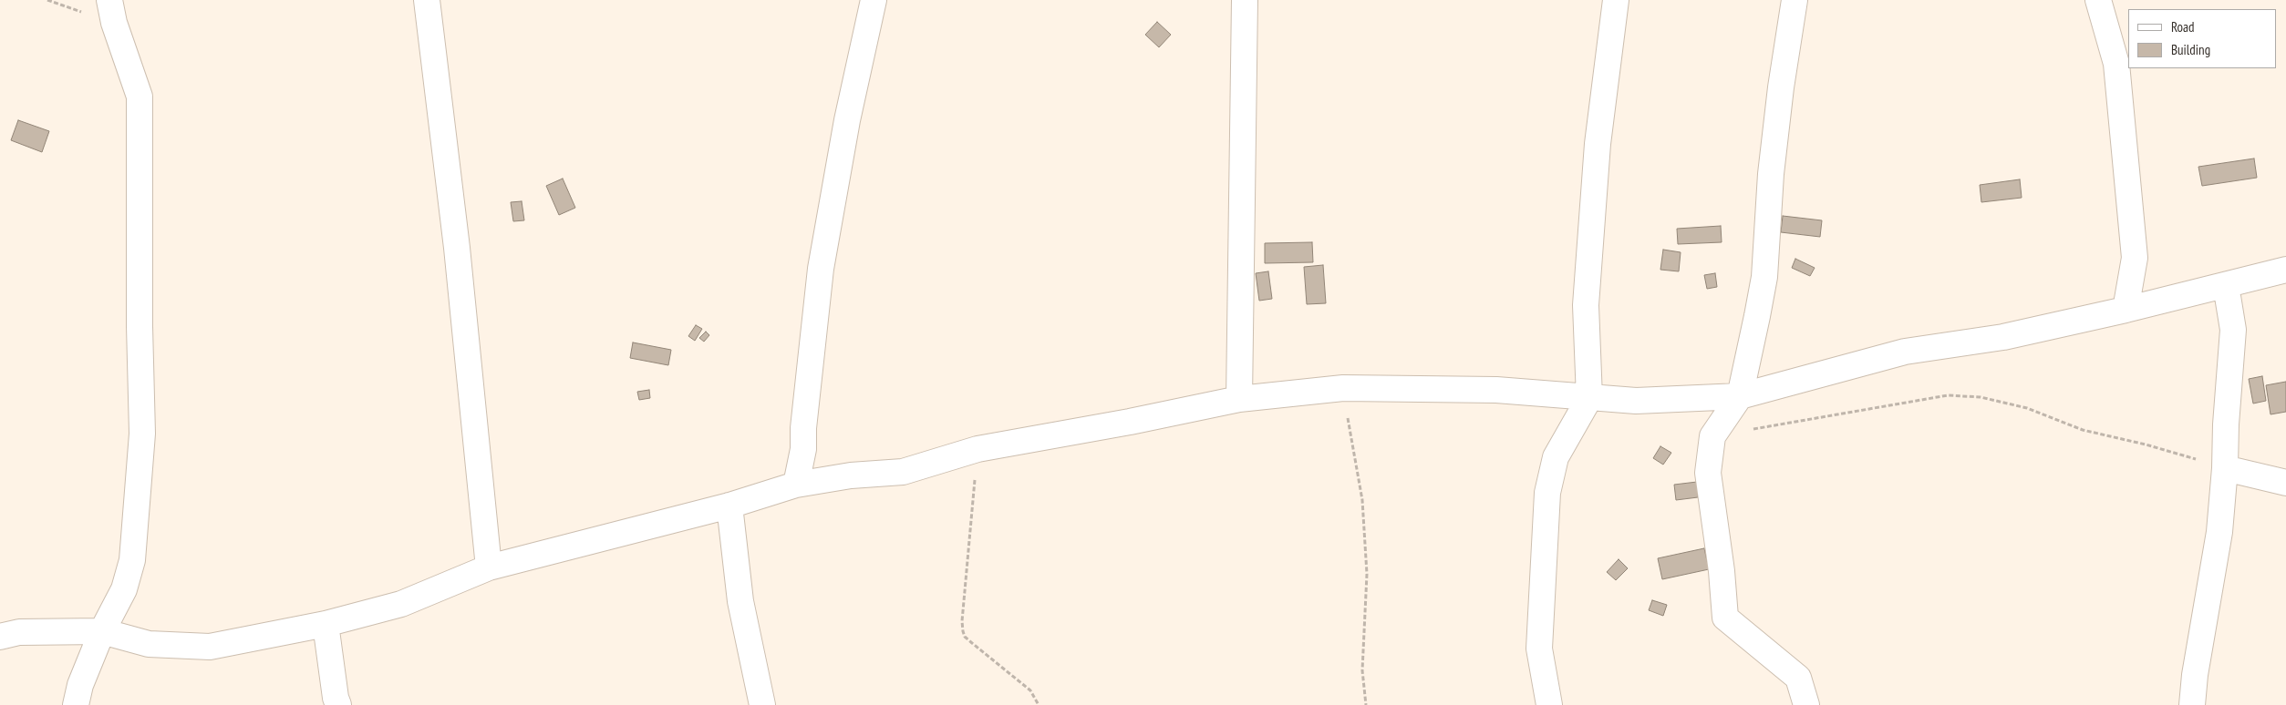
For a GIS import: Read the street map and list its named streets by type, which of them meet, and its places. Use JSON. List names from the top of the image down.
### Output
{
  "legend": ["Road", "Building"]
}
